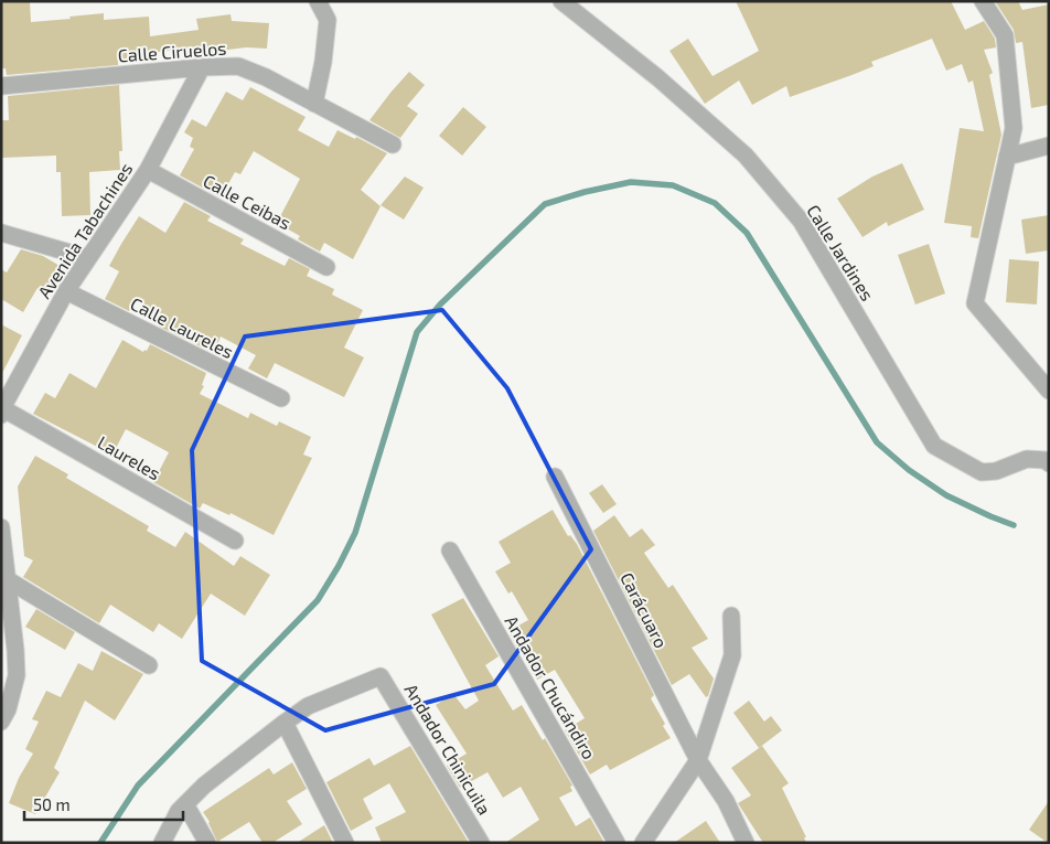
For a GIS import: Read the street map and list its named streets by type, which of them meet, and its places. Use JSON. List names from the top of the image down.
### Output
{
  "streets": {
    "street": [
      "Calle Ciruelos",
      "Calle Ceibas",
      "Avenida Tabachines",
      "Calle Jardines",
      "Calle Laureles",
      "Laureles",
      "Carácuaro",
      "Andador Chucándiro",
      "Andador Chinicuila"
    ]
  },
  "crossings": [
    ["Calle Ciruelos", "Avenida Tabachines"],
    ["Calle Ceibas", "Avenida Tabachines"],
    ["Avenida Tabachines", "Calle Laureles"],
    ["Avenida Tabachines", "Laureles"]
  ],
  "scale_bar": "50 m"
}
